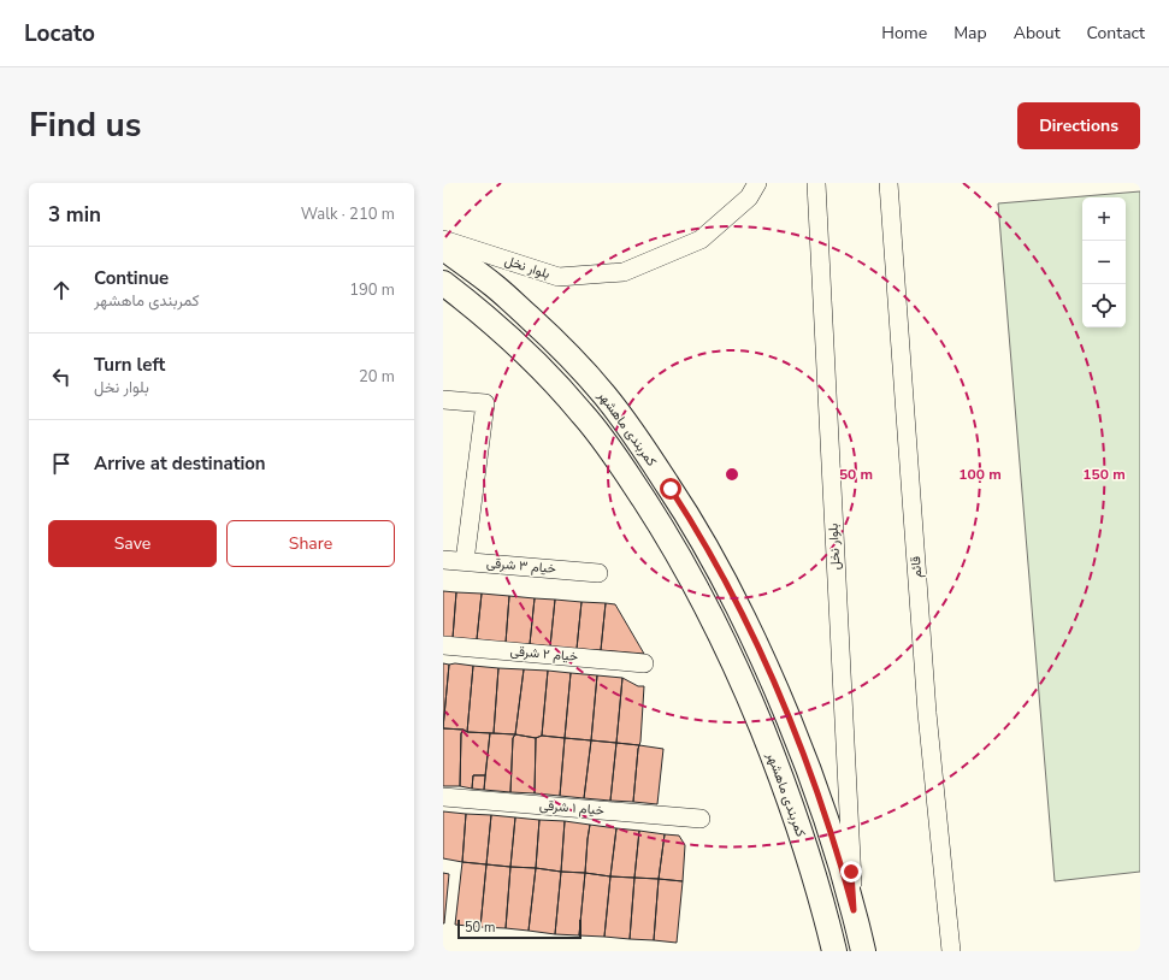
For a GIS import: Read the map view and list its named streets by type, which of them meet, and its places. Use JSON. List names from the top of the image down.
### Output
{
  "streets": {
    "main road": ["کمربندی ماهشهر"],
    "street": [
      "بلوار نخل",
      "خیام ۳ شرقی",
      "قائم",
      "خیام ۲ شرقی",
      "خیام ۱ شرقی"
    ]
  },
  "crossings": [
    ["بلوار نخل", "کمربندی ماهشهر"]
  ],
  "scale_bar": "50 m",
  "page": {
    "header": "Locato",
    "nav": [
      "Home",
      "Map",
      "About",
      "Contact"
    ],
    "title": "Find us",
    "buttons": [
      "Directions",
      ["Save", "Share"]
    ],
    "heading": ["3 min", "Walk · 210 m"],
    "map_buttons": ["+", "−"],
    "list": [
      ["Continue", "کمربندی ماهشهر", "190 m"],
      ["Turn left", "بلوار نخل", "20 m"],
      "Arrive at destination"
    ],
    "scale": "50 m"
  },
  "rings": ["50 m", "100 m", "150 m"]
}
